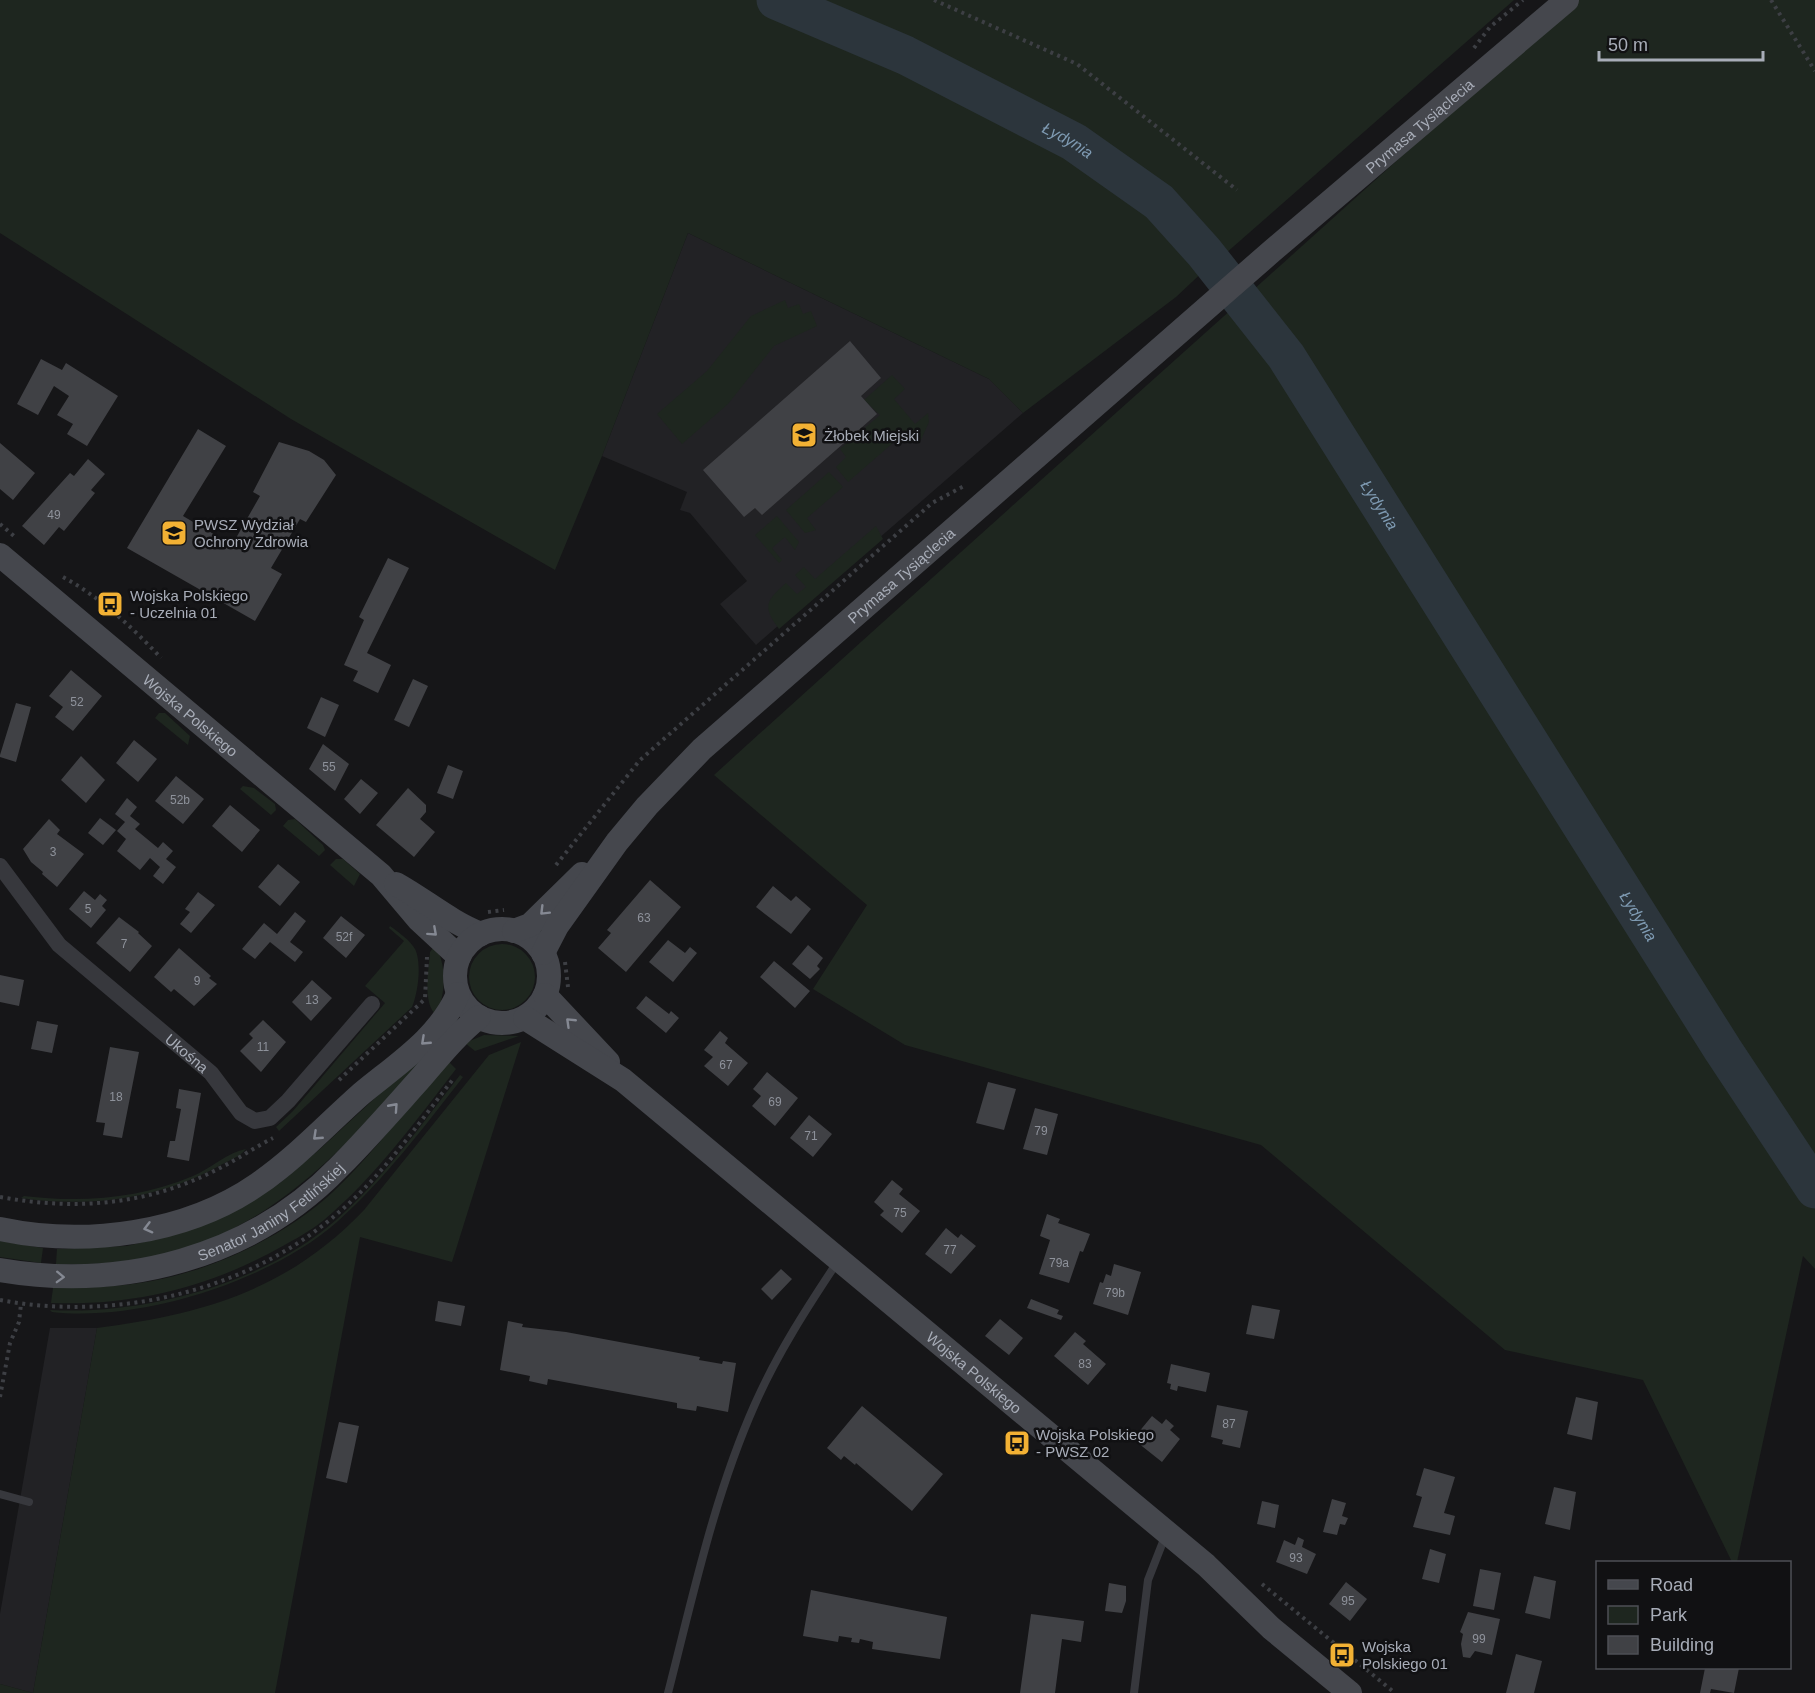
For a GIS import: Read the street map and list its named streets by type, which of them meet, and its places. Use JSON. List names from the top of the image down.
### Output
{
  "streets": {
    "main road": ["Prymasa Tysiąclecia", "Wojska Polskiego", "Senator Janiny Fetlińskiej"],
    "street": ["Ukośna"]
  },
  "crossings": [
    ["Prymasa Tysiąclecia", "Wojska Polskiego"],
    ["Prymasa Tysiąclecia", "Senator Janiny Fetlińskiej"],
    ["Wojska Polskiego", "Senator Janiny Fetlińskiej"]
  ],
  "water": ["Łydynia"],
  "places": {
    "school or university": ["Żłobek Miejski", "PWSZ Wydział Ochrony Zdrowia"],
    "bus stop": ["Wojska Polskiego - Uczelnia 01", "Wojska Polskiego - PWSZ 02", "Wojska Polskiego 01"]
  },
  "house_numbers": [
    "49",
    "52",
    "55",
    "52b",
    "3",
    "5",
    "63",
    "52f",
    "7",
    "9",
    "13",
    "11",
    "67",
    "18",
    "69",
    "79",
    "71",
    "75",
    "77",
    "79a",
    "79b",
    "83",
    "87",
    "93",
    "95",
    "99"
  ],
  "legend": ["Road", "Park", "Building"],
  "scale_bar": "50 m"
}
